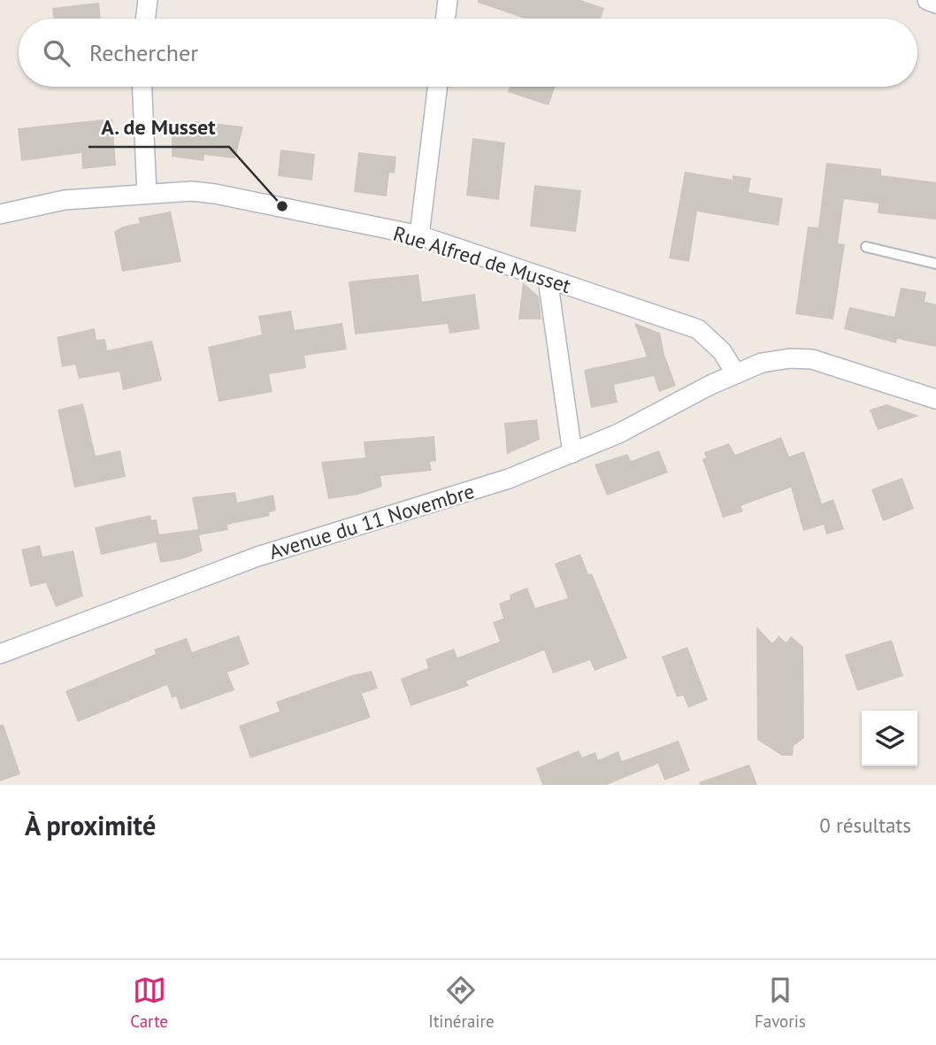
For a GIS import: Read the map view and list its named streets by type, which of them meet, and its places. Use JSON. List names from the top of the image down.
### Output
{
  "streets": {
    "street": ["Rue Alfred de Musset", "Avenue du 11 Novembre"]
  },
  "crossings": [
    ["Rue Alfred de Musset", "Avenue du 11 Novembre"]
  ],
  "places": ["A. de Musset"],
  "page": {
    "search": "Rechercher",
    "heading": ["À proximité", "0 résultats"],
    "nav": ["Carte", "Itinéraire", "Favoris"]
  }
}
